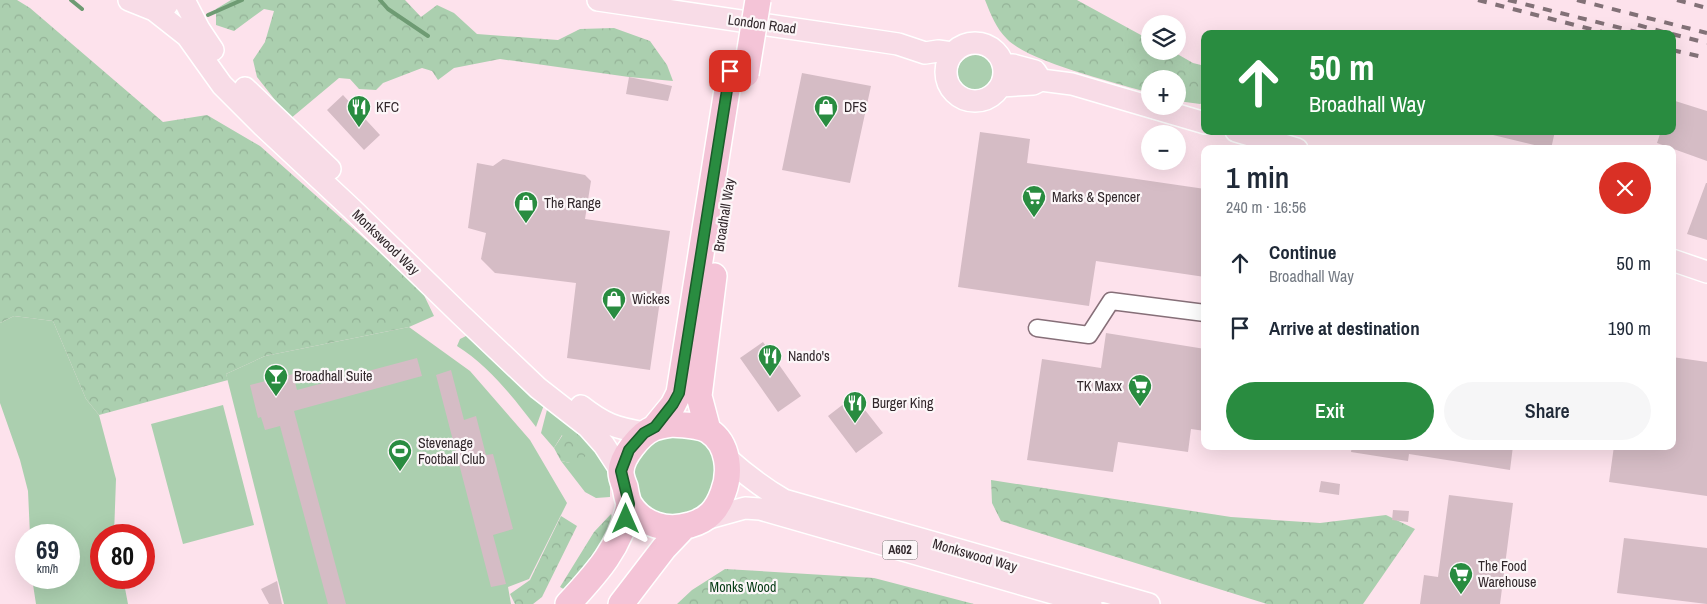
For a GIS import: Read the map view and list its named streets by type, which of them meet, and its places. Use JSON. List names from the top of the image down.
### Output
{
  "streets": {
    "highway": ["Broadhall Way"],
    "main road": ["London Road", "Monkswood Way", "A602"]
  },
  "crossings": [
    ["Broadhall Way", "Monkswood Way"]
  ],
  "parks": ["Monks Wood"],
  "places": {
    "restaurant": ["KFC", "Nando's", "Burger King"],
    "shop": ["DFS", "The Range", "Wickes"],
    "supermarket": ["Marks & Spencer", "TK Maxx", "The Food Warehouse"],
    "bar": ["Broadhall Suite"],
    "sports": ["Stevenage Football Club"]
  },
  "page": {
    "map_buttons": ["+", "−"],
    "turn": ["50 m", "Broadhall Way"],
    "heading": ["1 min", "240 m · 16:56"],
    "list": [
      {
        "name": "Continue",
        "note": "Broadhall Way",
        "value": "50 m"
      },
      {
        "name": "Arrive at destination",
        "value": "190 m"
      }
    ],
    "buttons": ["Exit", "Share"],
    "speed": "69 km/h",
    "limit": "80"
  }
}
